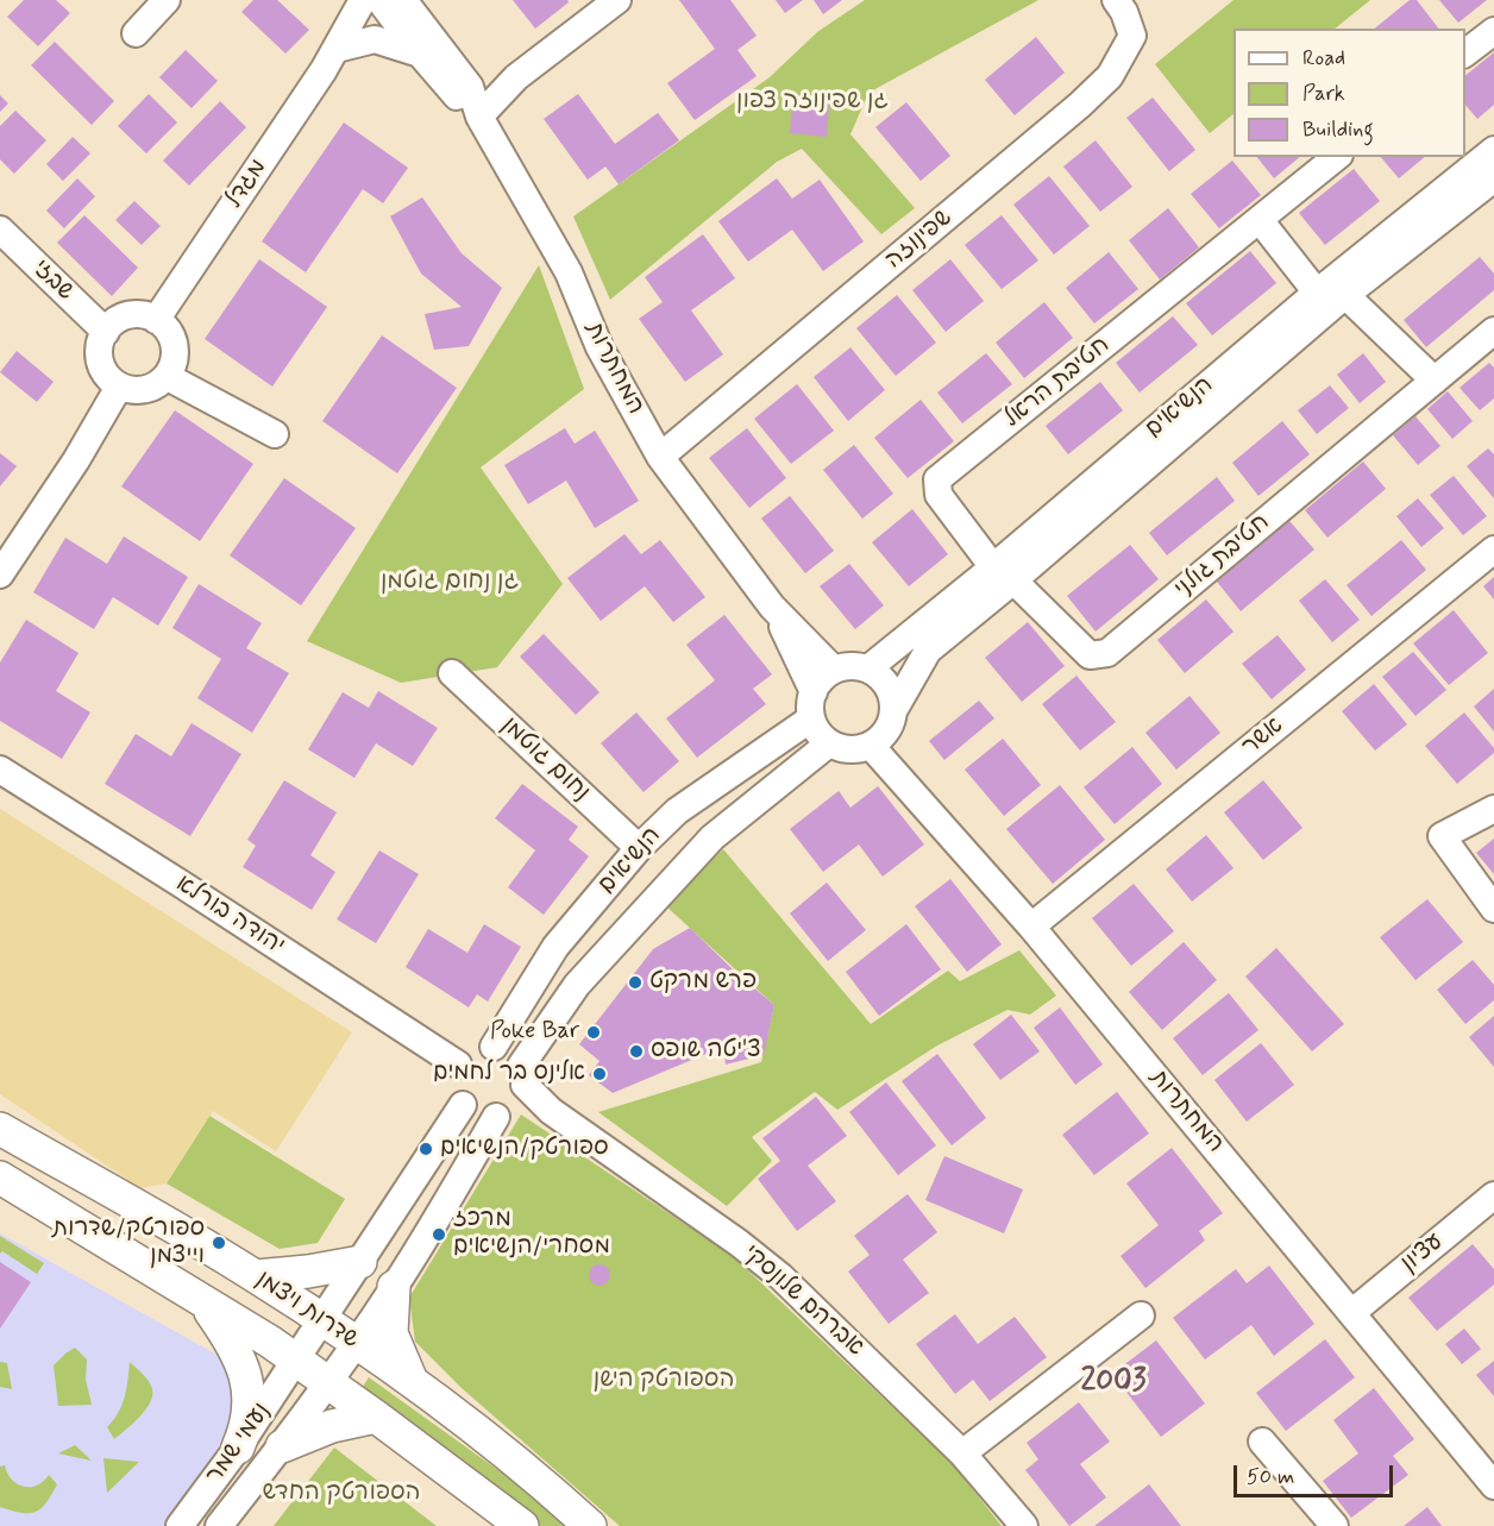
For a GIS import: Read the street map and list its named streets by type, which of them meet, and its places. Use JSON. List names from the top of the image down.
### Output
{
  "streets": {
    "main road": ["שדרות ויצמן"],
    "street": [
      "מגדל",
      "שפינוזה",
      "שבזי",
      "המחתרות",
      "חטיבת הראל",
      "הנשיאים",
      "חטיבת גולני",
      "אשר",
      "נחום גוטמן",
      "יהודה בורלא",
      "עציון",
      "אברהם שלונסקי",
      "נעמי שמר"
    ]
  },
  "crossings": [
    ["מגדל", "שבזי"],
    ["שפינוזה", "המחתרות"],
    ["המחתרות", "הנשיאים"],
    ["המחתרות", "אשר"],
    ["המחתרות", "עציון"],
    ["חטיבת הראל", "הנשיאים"],
    ["חטיבת הראל", "חטיבת גולני"],
    ["הנשיאים", "חטיבת גולני"],
    ["הנשיאים", "נחום גוטמן"],
    ["הנשיאים", "יהודה בורלא"],
    ["הנשיאים", "אברהם שלונסקי"],
    ["יהודה בורלא", "אברהם שלונסקי"],
    ["שדרות ויצמן", "נעמי שמר"]
  ],
  "districts": ["2003"],
  "parks": [
    "גן שפינוזה צפון",
    "גן נחום גוטמן",
    "הספורטק הישן",
    "הספורטק החדש"
  ],
  "places": [
    "פרש מרקט",
    "Poke Bar",
    "צ'יטה שופס",
    "אלינס בר לחמים",
    "ספורטק/הנשיאים",
    "מרכז מסחרי/הנשיאים",
    "ספורטק/שדרות וייצמן"
  ],
  "legend": ["Road", "Park", "Building"],
  "scale_bar": "50 m"
}
